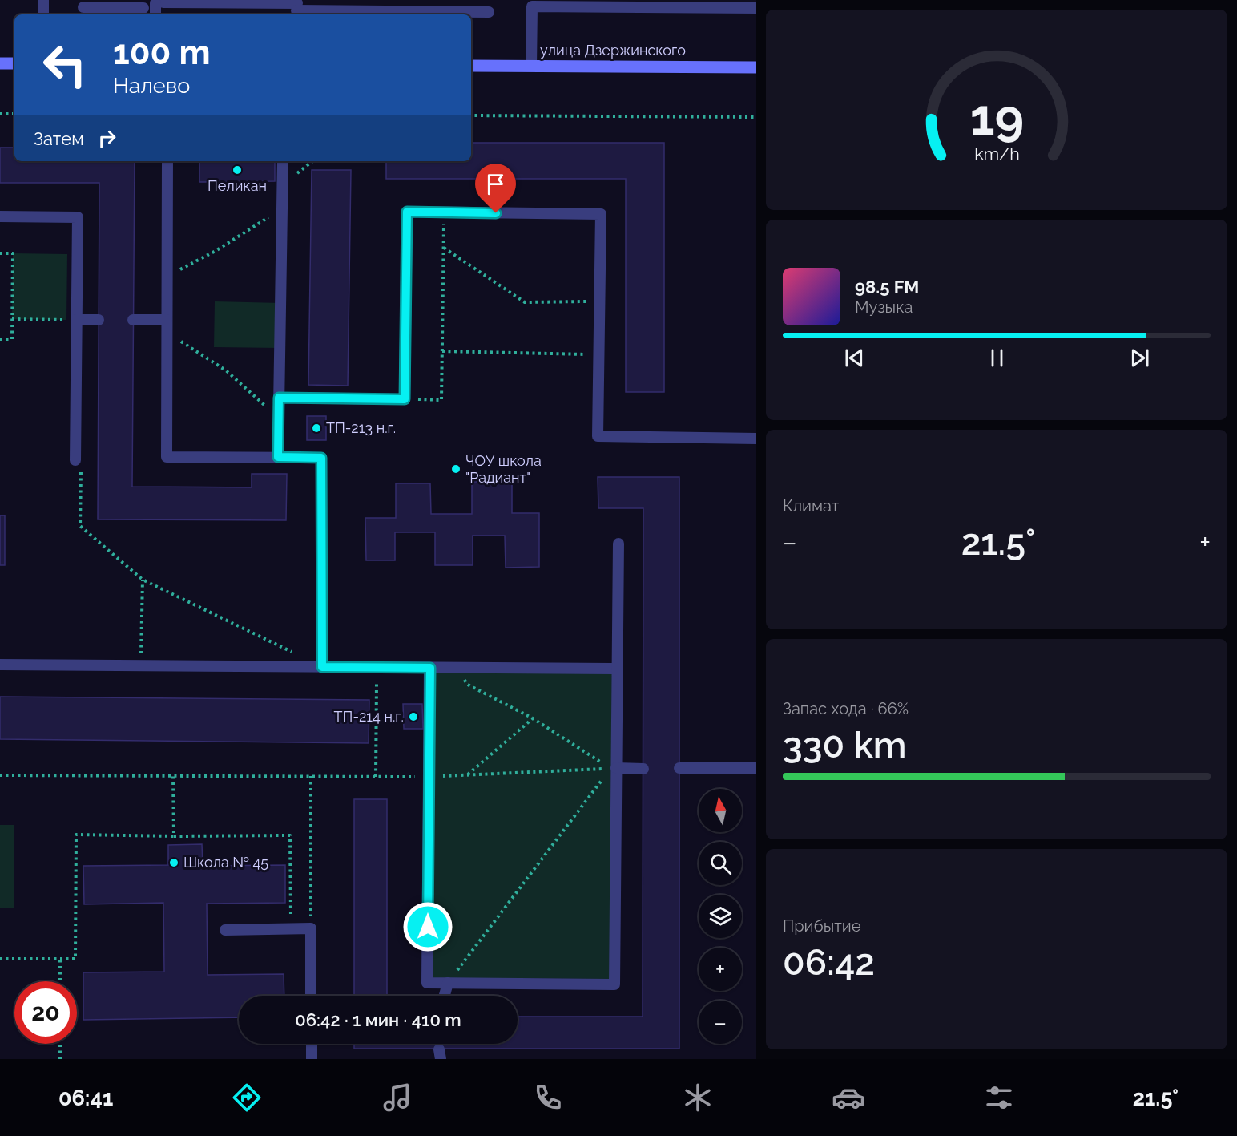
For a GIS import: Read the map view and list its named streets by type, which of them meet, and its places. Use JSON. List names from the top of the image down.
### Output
{
  "streets": {
    "main road": ["улица Дзержинского"]
  },
  "places": [
    "Пеликан",
    "ТП-213 н.г.",
    "ЧОУ школа \"Радиант\"",
    "ТП-214 н.г.",
    "Школа № 45"
  ],
  "north": "top",
  "page": {
    "turn": ["100 m", "Налево"],
    "then": "Затем",
    "song": ["98.5 FM", "Музыка"],
    "tile": [
      "Климат",
      ["Запас хода · 66%", "330 km"],
      ["Прибытие", "06:42"]
    ],
    "heat": ["−", "21.5°", "+"],
    "map_buttons": ["+", "−"],
    "limit": "20",
    "trip": "06:42 · 1 мин · 410 m",
    "tabs": ["06:41", "21.5°"],
    "gauge": ["19", "km/h"]
  }
}
